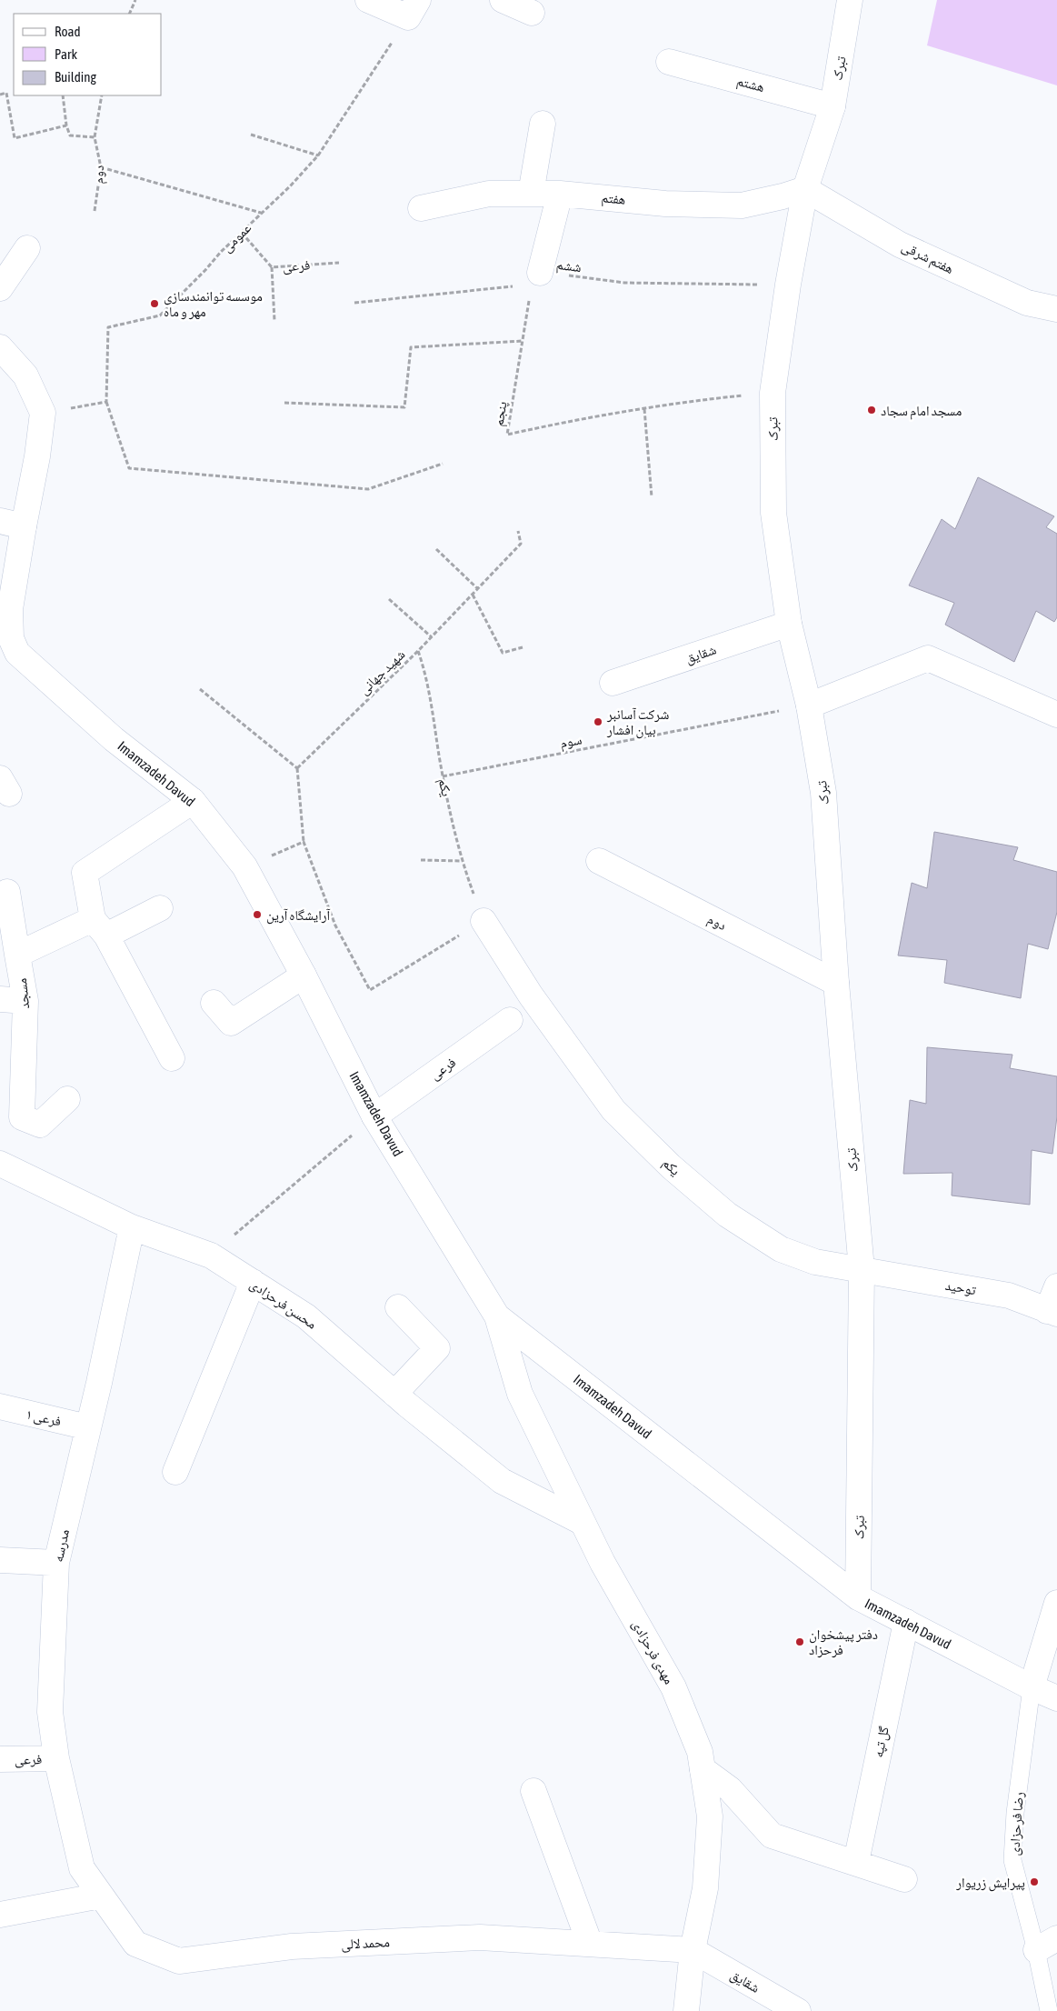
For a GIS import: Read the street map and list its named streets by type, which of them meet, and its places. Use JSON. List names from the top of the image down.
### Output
{
  "streets": {
    "street": [
      "تبرک",
      "هشتم",
      "دوم",
      "هفتم",
      "هفتم شرقی",
      "فرعی",
      "شقایق",
      "Imamzadeh Davud",
      "یکم",
      "مسجد",
      "توحید",
      "محسن فرحزادی",
      "فرعی ۱",
      "مدرسه",
      "مهدی فرحزادی",
      "گل تپه",
      "محمد لالی"
    ],
    "lane": ["رضا فرحزادی"],
    "path": [
      "عمومی",
      "ششم",
      "پنجم",
      "شهید جهانی",
      "سوم"
    ]
  },
  "crossings": [
    ["تبرک", "هشتم"],
    ["تبرک", "دوم"],
    ["تبرک", "هفتم"],
    ["تبرک", "هفتم شرقی"],
    ["تبرک", "ششم"],
    ["تبرک", "پنجم"],
    ["تبرک", "شقایق"],
    ["تبرک", "سوم"],
    ["تبرک", "Imamzadeh Davud"],
    ["تبرک", "یکم"],
    ["تبرک", "توحید"],
    ["هفتم", "هفتم شرقی"],
    ["عمومی", "فرعی"],
    ["فرعی", "Imamzadeh Davud"],
    ["فرعی", "مدرسه"],
    ["ششم", "پنجم"],
    ["شقایق", "مهدی فرحزادی"],
    ["شقایق", "محمد لالی"],
    ["شهید جهانی", "یکم"],
    ["سوم", "یکم"],
    ["Imamzadeh Davud", "مهدی فرحزادی"],
    ["Imamzadeh Davud", "گل تپه"],
    ["Imamzadeh Davud", "رضا فرحزادی"],
    ["یکم", "توحید"],
    ["محسن فرحزادی", "مدرسه"],
    ["محسن فرحزادی", "مهدی فرحزادی"],
    ["فرعی ۱", "مدرسه"],
    ["مدرسه", "محمد لالی"],
    ["مهدی فرحزادی", "محمد لالی"]
  ],
  "places": [
    "موسسه توانمندسازی مهر و ماه",
    "مسجد امام سجاد",
    "شرکت آسانبر بیان افشار",
    "آرایشگاه آرین",
    "دفتر پیشخوان فرحزاد",
    "پیرایش زریوار"
  ],
  "legend": ["Road", "Park", "Building"]
}
